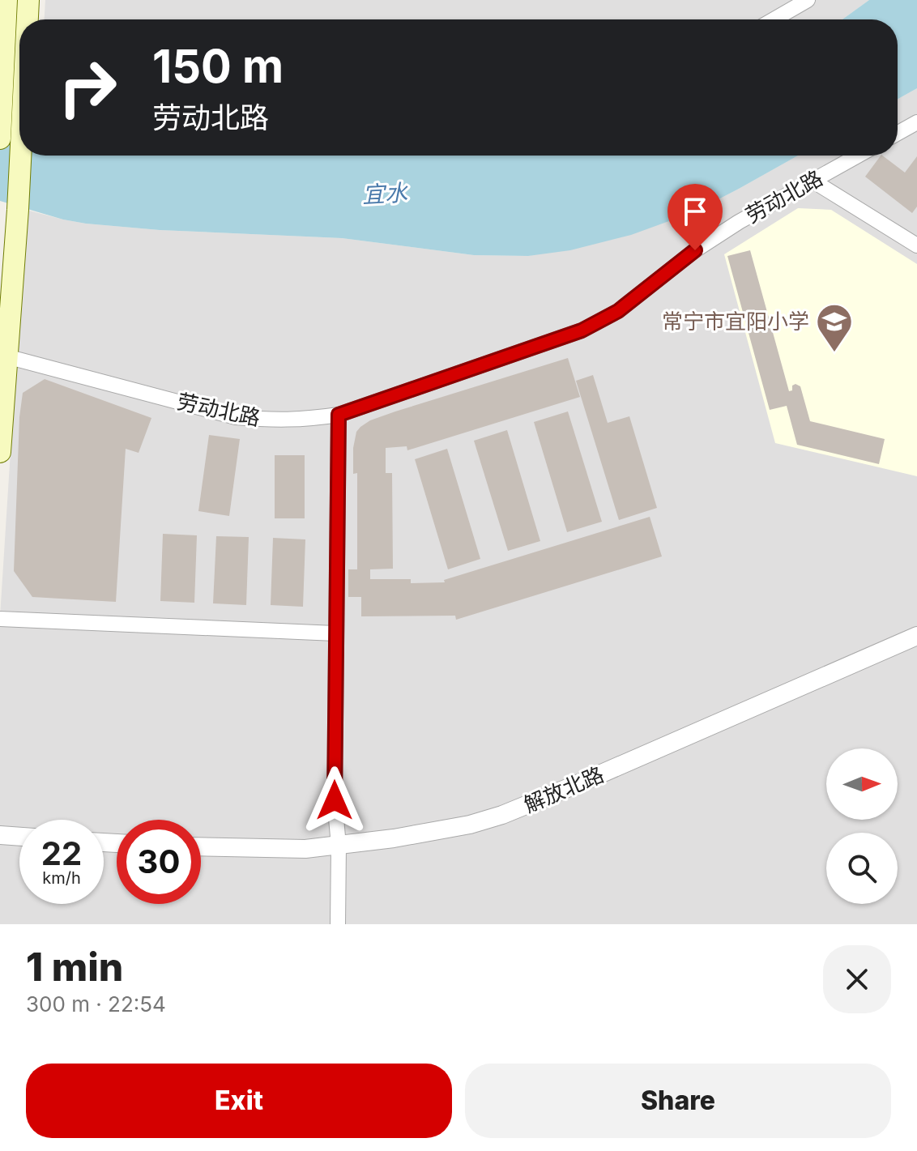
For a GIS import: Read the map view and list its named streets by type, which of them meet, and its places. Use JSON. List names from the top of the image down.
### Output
{
  "streets": {
    "street": ["劳动北路", "解放北路"]
  },
  "water": ["宜水"],
  "places": {
    "school or university": ["常宁市宜阳小学"]
  },
  "north": "right",
  "page": {
    "turn": ["150 m", "劳动北路"],
    "speed": "22 km/h",
    "limit": "30",
    "heading": ["1 min", "300 m · 22:54"],
    "buttons": ["Exit", "Share"]
  }
}
